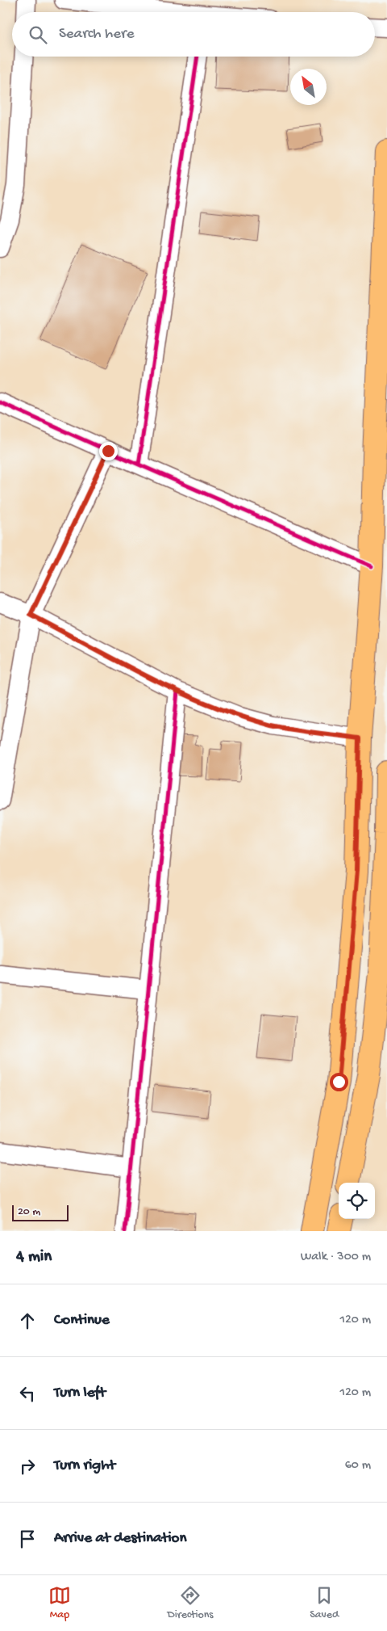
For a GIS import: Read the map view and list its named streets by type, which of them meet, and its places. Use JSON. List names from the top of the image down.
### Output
{
  "scale_bar": "20 m",
  "north": "top left",
  "page": {
    "search": "Search here",
    "scale": "20 m",
    "heading": ["4 min", "Walk · 300 m"],
    "list": [
      ["Continue", "120 m"],
      ["Turn left", "120 m"],
      ["Turn right", "60 m"],
      "Arrive at destination"
    ],
    "nav": ["Map", "Directions", "Saved"]
  }
}
